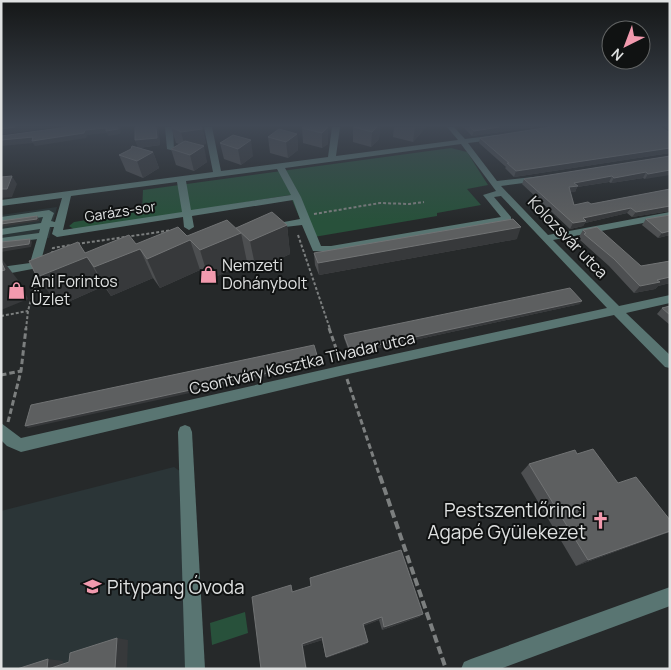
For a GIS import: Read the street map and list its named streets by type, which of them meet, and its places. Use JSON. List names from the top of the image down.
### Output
{
  "streets": {
    "street": ["Garázs-sor", "Kolozsvár utca", "Csontváry Kosztka Tivadar utca"]
  },
  "crossings": [
    ["Kolozsvár utca", "Csontváry Kosztka Tivadar utca"]
  ],
  "places": {
    "shop": ["Nemzeti Dohánybolt", "Ani Forintos Üzlet"],
    "church": ["Pestszentlőrinci Agapé Gyülekezet"],
    "school or university": ["Pitypang Óvoda"]
  },
  "north": "bottom left"
}
